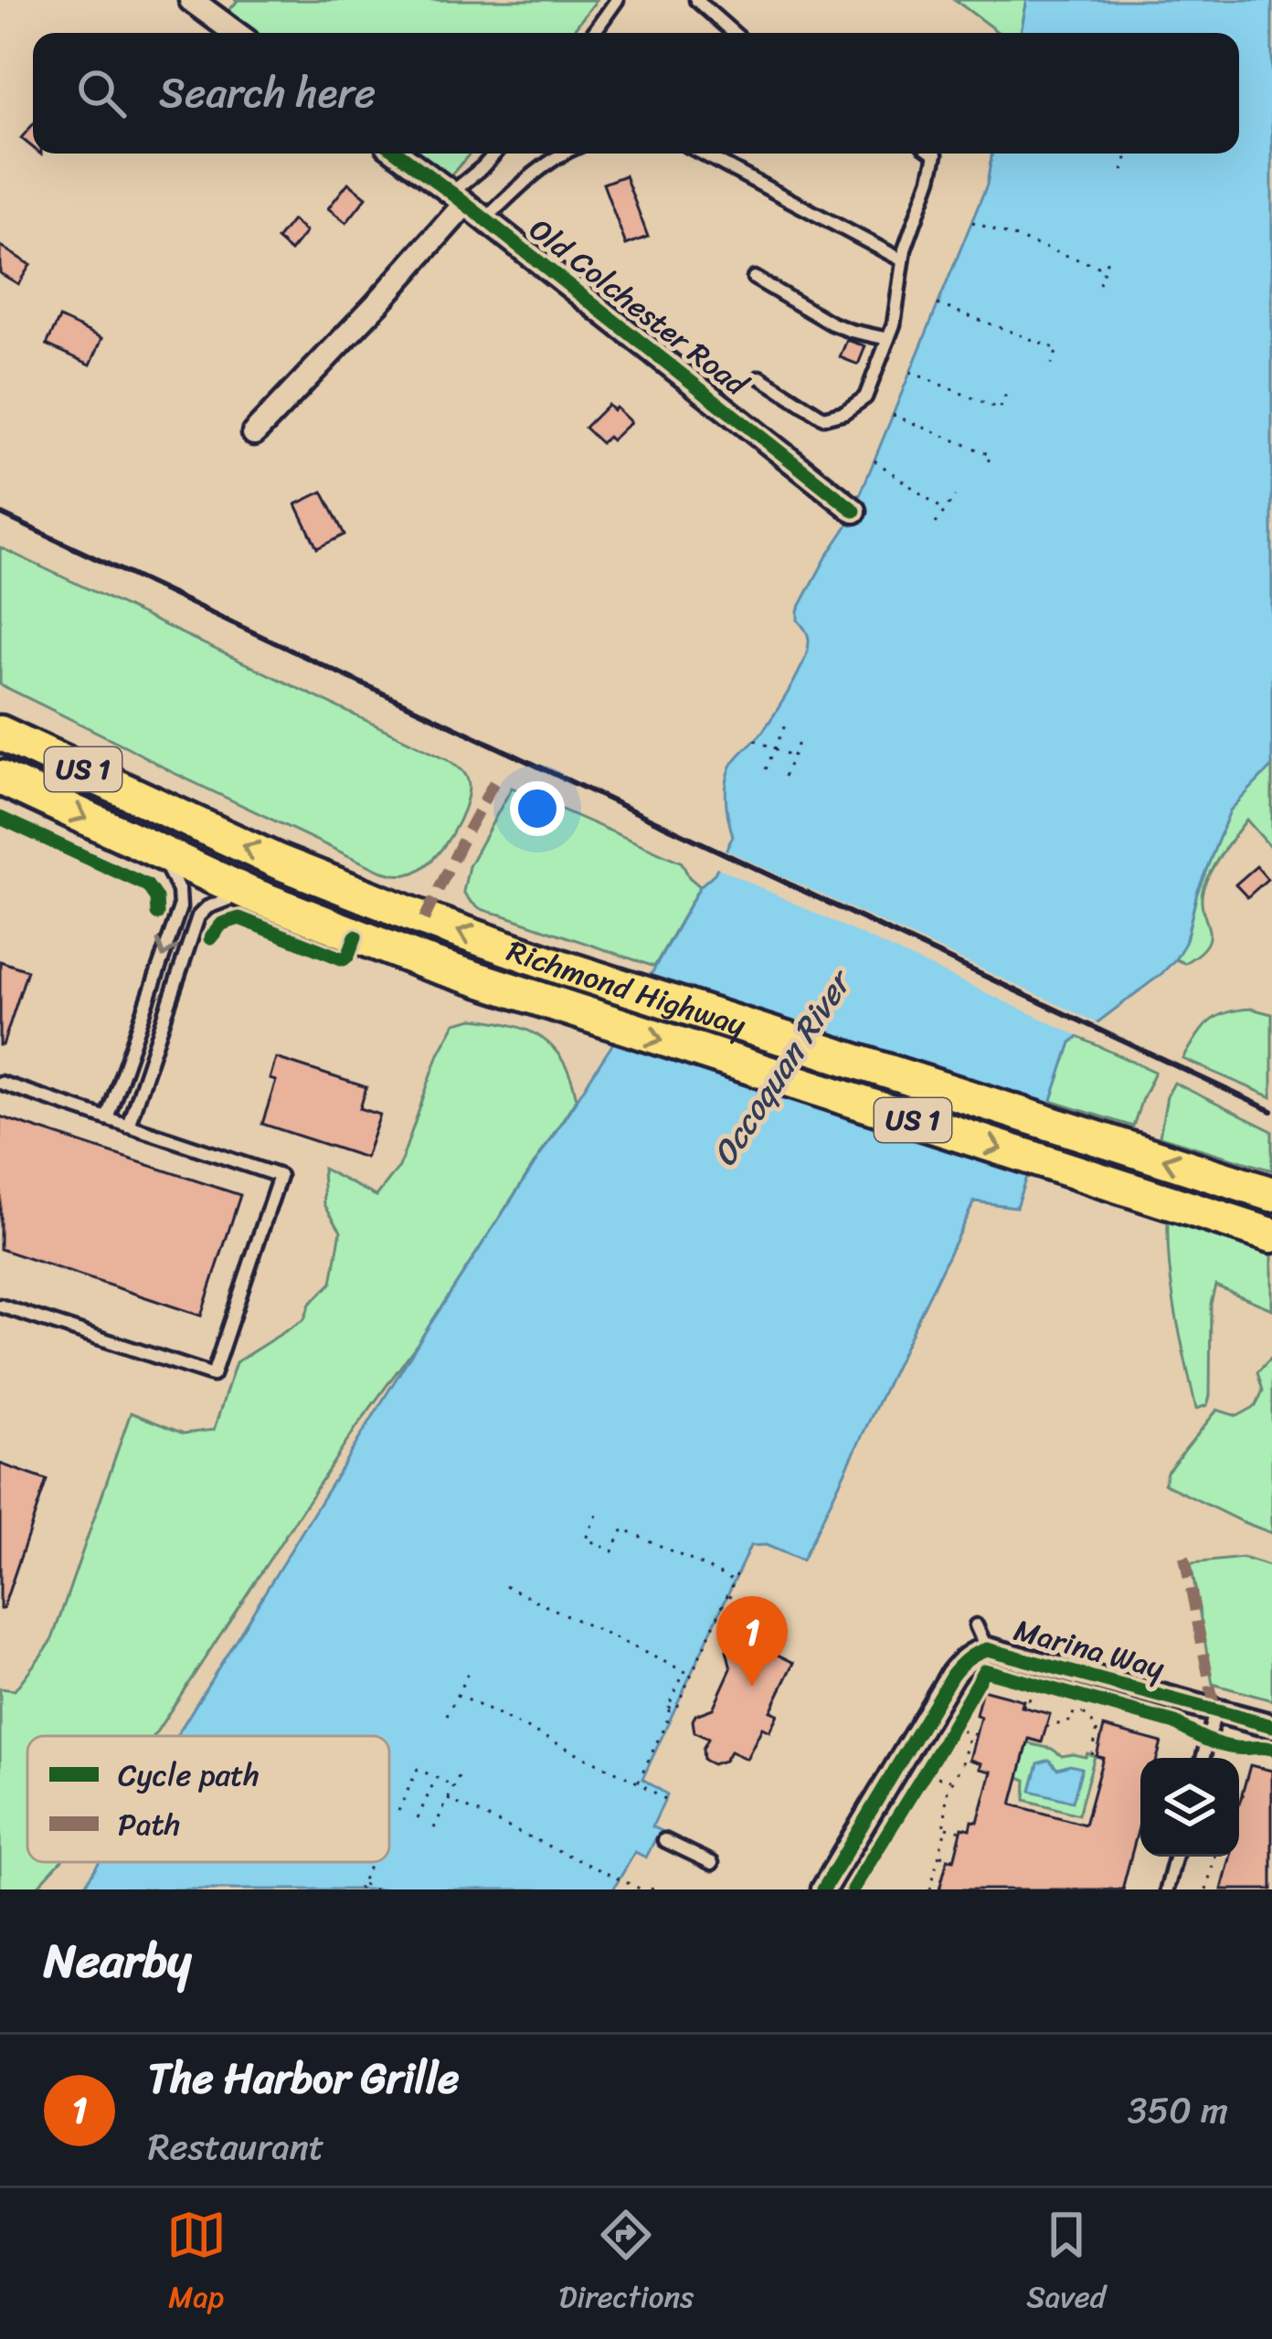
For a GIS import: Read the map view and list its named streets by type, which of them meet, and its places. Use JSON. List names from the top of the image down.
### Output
{
  "streets": {
    "main road": ["US 1", "Richmond Highway"],
    "street": ["Old Colchester Road", "Marina Way"]
  },
  "water": ["Occoquan River"],
  "legend": ["Cycle path", "Path"],
  "page": {
    "search": "Search here",
    "pins": "1",
    "heading": "Nearby",
    "list": [
      {
        "mark": "1",
        "name": "The Harbor Grille",
        "note": "Restaurant",
        "value": "350 m"
      }
    ],
    "nav": ["Map", "Directions", "Saved"]
  }
}
